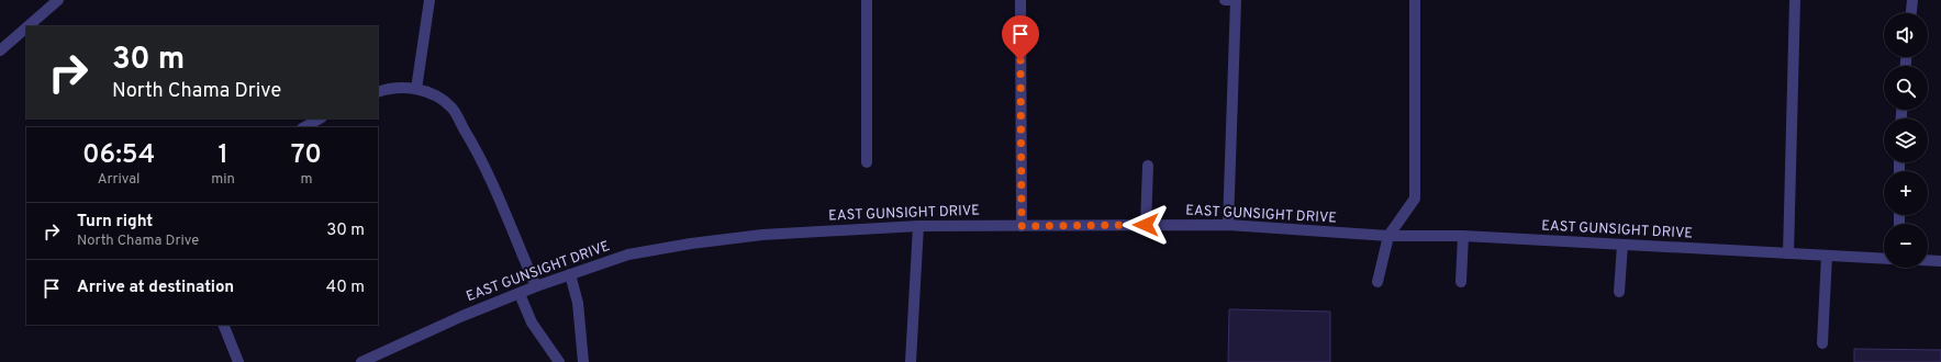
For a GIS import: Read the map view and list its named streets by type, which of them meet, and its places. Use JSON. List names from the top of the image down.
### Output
{
  "streets": {
    "street": ["EAST GUNSIGHT DRIVE"]
  },
  "page": {
    "map_buttons": ["+", "−"],
    "turn": ["30 m", "North Chama Drive"],
    "eta": [
      "06:54",
      "Arrival",
      "1",
      "min",
      "70",
      "m"
    ],
    "list": [
      {
        "name": "Turn right",
        "note": "North Chama Drive",
        "value": "30 m"
      },
      {
        "name": "Arrive at destination",
        "value": "40 m"
      }
    ]
  }
}
